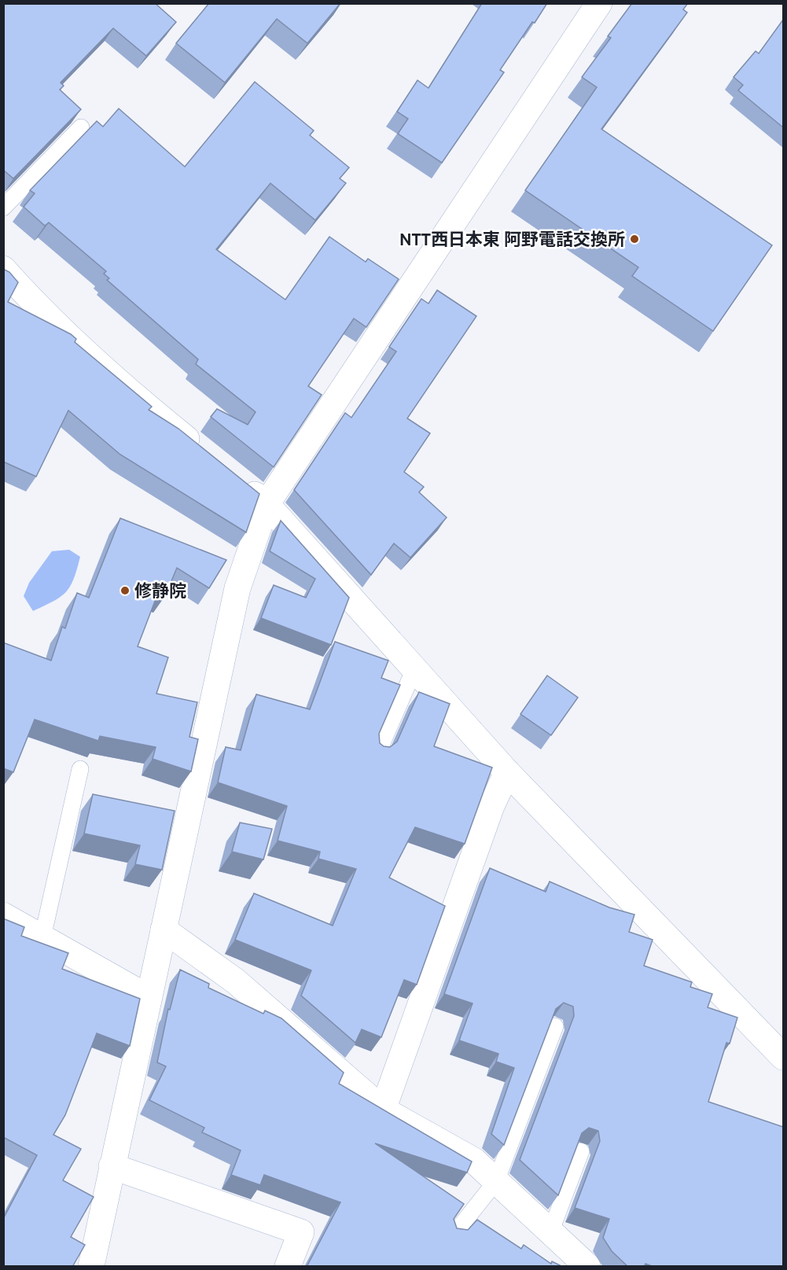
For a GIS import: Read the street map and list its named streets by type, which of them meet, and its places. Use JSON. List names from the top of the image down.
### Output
{
  "places": ["NTT西日本東 阿野電話交換所", "修静院"]
}
